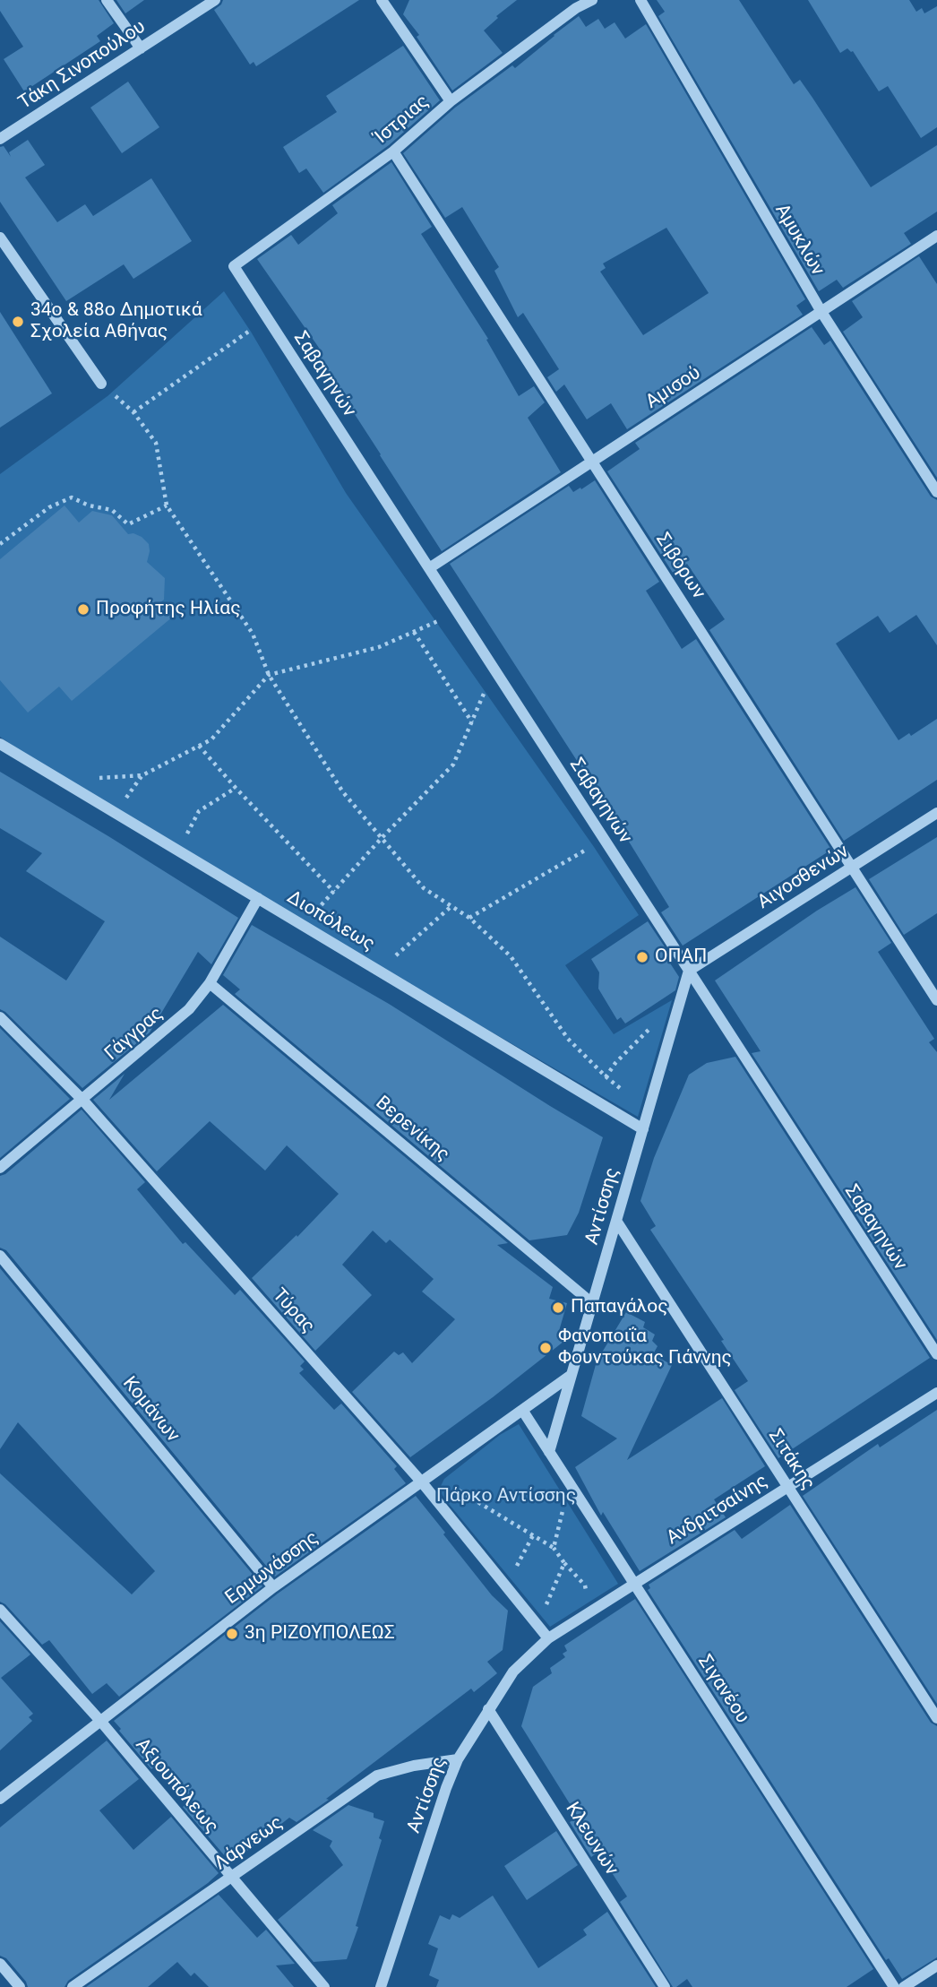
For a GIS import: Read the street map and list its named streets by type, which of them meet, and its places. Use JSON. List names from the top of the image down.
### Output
{
  "streets": {
    "street": [
      "Τάκη Σινοπούλου",
      "Ίστριας",
      "Αμυκλών",
      "Σαβαγηνών",
      "Αμισού",
      "Σιβόρων",
      "Αιγοσθενών",
      "Διοπόλεως",
      "Γάγγρας",
      "Βερενίκης",
      "Αντίσσης",
      "Τύρας",
      "Κομάνων",
      "Σιτάκης",
      "Ανδριτσαίνης",
      "Ερμωνάσσης",
      "Σιγανέου",
      "Αξιουπόλεως",
      "Κλεωνών",
      "Λάρνεως"
    ]
  },
  "crossings": [
    ["Ίστριας", "Σαβαγηνών"],
    ["Ίστριας", "Σιβόρων"],
    ["Αμυκλών", "Αμισού"],
    ["Σαβαγηνών", "Αμισού"],
    ["Σαβαγηνών", "Αιγοσθενών"],
    ["Σαβαγηνών", "Αντίσσης"],
    ["Αμισού", "Σιβόρων"],
    ["Σιβόρων", "Αιγοσθενών"],
    ["Αιγοσθενών", "Αντίσσης"],
    ["Διοπόλεως", "Γάγγρας"],
    ["Διοπόλεως", "Αντίσσης"],
    ["Γάγγρας", "Βερενίκης"],
    ["Γάγγρας", "Τύρας"],
    ["Βερενίκης", "Αντίσσης"],
    ["Αντίσσης", "Τύρας"],
    ["Αντίσσης", "Σιτάκης"],
    ["Αντίσσης", "Ανδριτσαίνης"],
    ["Αντίσσης", "Ερμωνάσσης"],
    ["Αντίσσης", "Σιγανέου"],
    ["Αντίσσης", "Κλεωνών"],
    ["Αντίσσης", "Λάρνεως"],
    ["Τύρας", "Ανδριτσαίνης"],
    ["Τύρας", "Ερμωνάσσης"],
    ["Κομάνων", "Ερμωνάσσης"],
    ["Σιτάκης", "Ανδριτσαίνης"],
    ["Ανδριτσαίνης", "Σιγανέου"],
    ["Ερμωνάσσης", "Σιγανέου"],
    ["Ερμωνάσσης", "Αξιουπόλεως"],
    ["Αξιουπόλεως", "Λάρνεως"]
  ],
  "parks": ["Πάρκο Αντίσσης"],
  "places": [
    "34ο & 88ο Δημοτικά Σχολεία Αθήνας",
    "Προφήτης Ηλίας",
    "ΟΠΑΠ",
    "Παπαγάλος",
    "Φανοποιΐα Φουντούκας Γιάννης",
    "3η ΡΙΖΟΥΠΟΛΕΩΣ"
  ]
}
